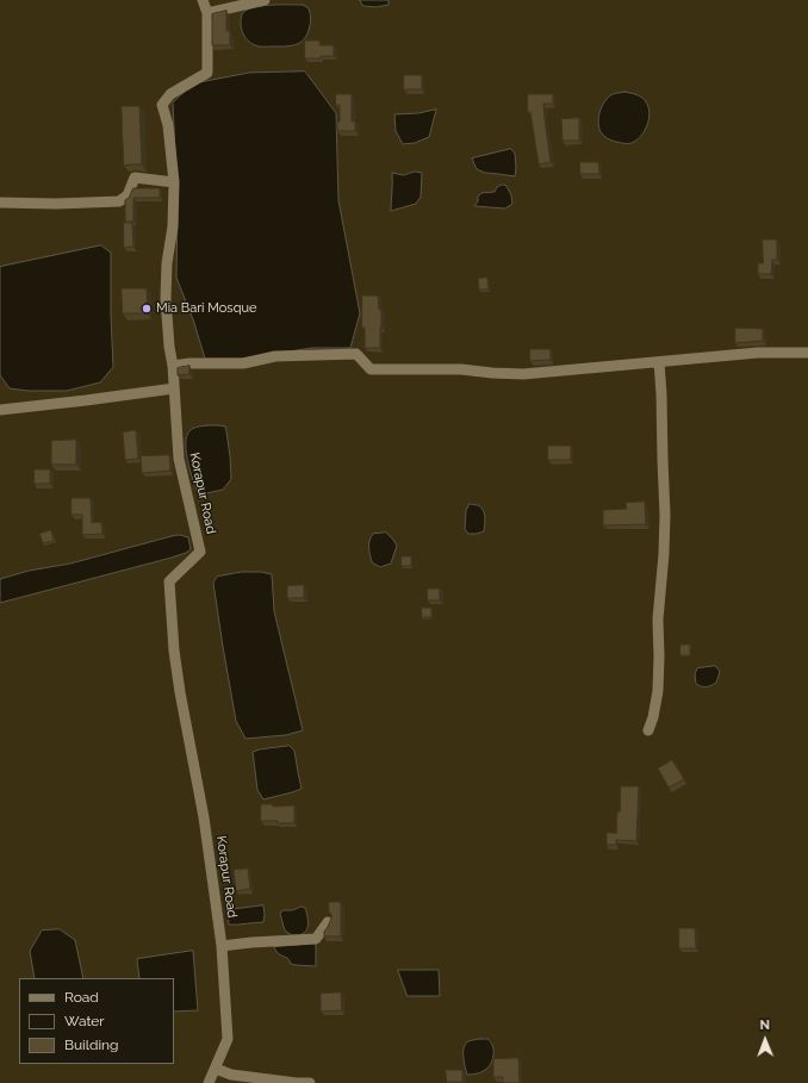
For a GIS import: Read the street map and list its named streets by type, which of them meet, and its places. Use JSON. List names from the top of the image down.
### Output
{
  "streets": {
    "street": ["Korapur Road"]
  },
  "places": ["Mia Bari Mosque"],
  "legend": ["Road", "Water", "Building"],
  "north": "top"
}
